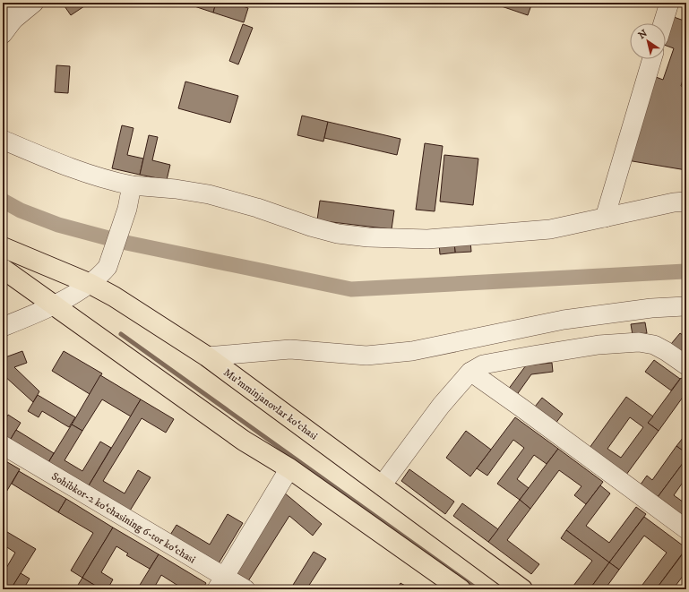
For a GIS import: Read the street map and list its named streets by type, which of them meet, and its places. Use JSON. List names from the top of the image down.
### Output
{
  "streets": {
    "main road": ["Mu’mminjanovlar ko‘chasi"],
    "street": ["Sohibkor-2 ko‘chasining 6-tor ko‘chasi"]
  },
  "north": "top left"
}
